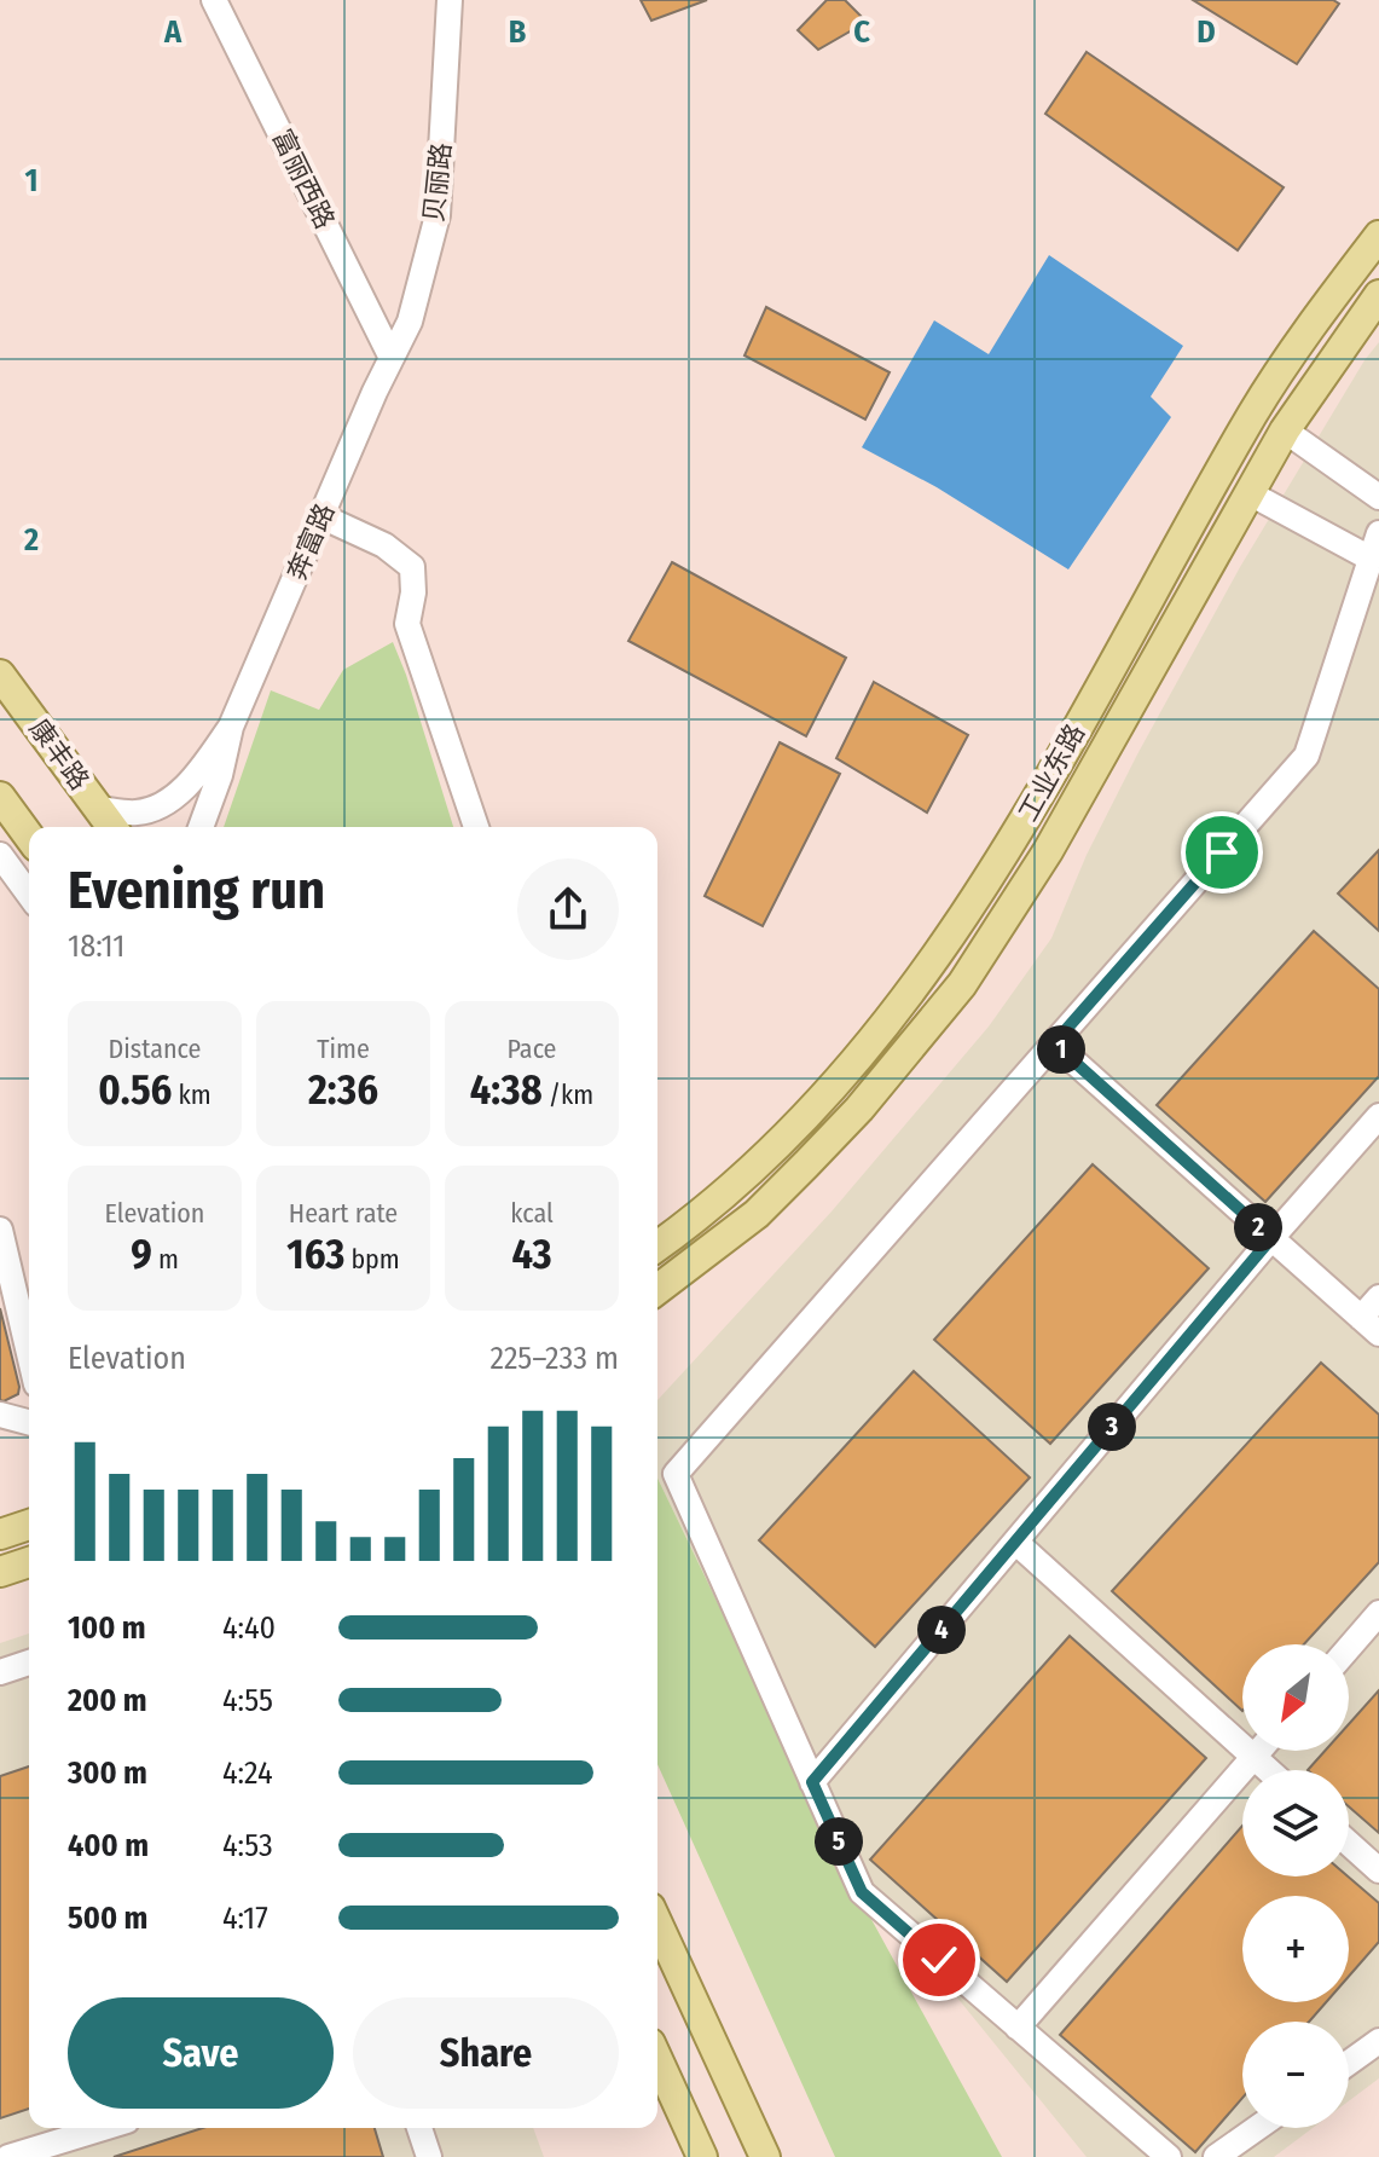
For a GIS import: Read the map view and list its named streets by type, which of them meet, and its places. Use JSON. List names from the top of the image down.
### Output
{
  "streets": {
    "main road": ["康丰路", "工业东路"],
    "street": ["富丽西路", "贝丽路", "奔富路"]
  },
  "crossings": [
    ["富丽西路", "贝丽路"],
    ["富丽西路", "奔富路"],
    ["贝丽路", "奔富路"]
  ],
  "north": "bottom left",
  "page": {
    "heading": ["Evening run", "18:11"],
    "stats": [
      ["Distance", "0.56 km"],
      ["Time", "2:36"],
      ["Pace", "4:38 /km"],
      ["Elevation", "9 m"],
      ["Heart rate", "163 bpm"],
      ["kcal", "43"]
    ],
    "pins": [
      "1",
      "2",
      "3",
      "4",
      "5"
    ],
    "chart": ["Elevation", "225–233 m"],
    "list": [
      {
        "name": "100 m",
        "note": "4:40"
      },
      {
        "name": "200 m",
        "note": "4:55"
      },
      {
        "name": "300 m",
        "note": "4:24"
      },
      {
        "name": "400 m",
        "note": "4:53"
      },
      {
        "name": "500 m",
        "note": "4:17"
      }
    ],
    "map_buttons": ["+", "−"],
    "buttons": ["Save", "Share"]
  },
  "grid": {
    "columns": [
      "A",
      "B",
      "C",
      "D"
    ],
    "rows": ["1", "2"]
  }
}
